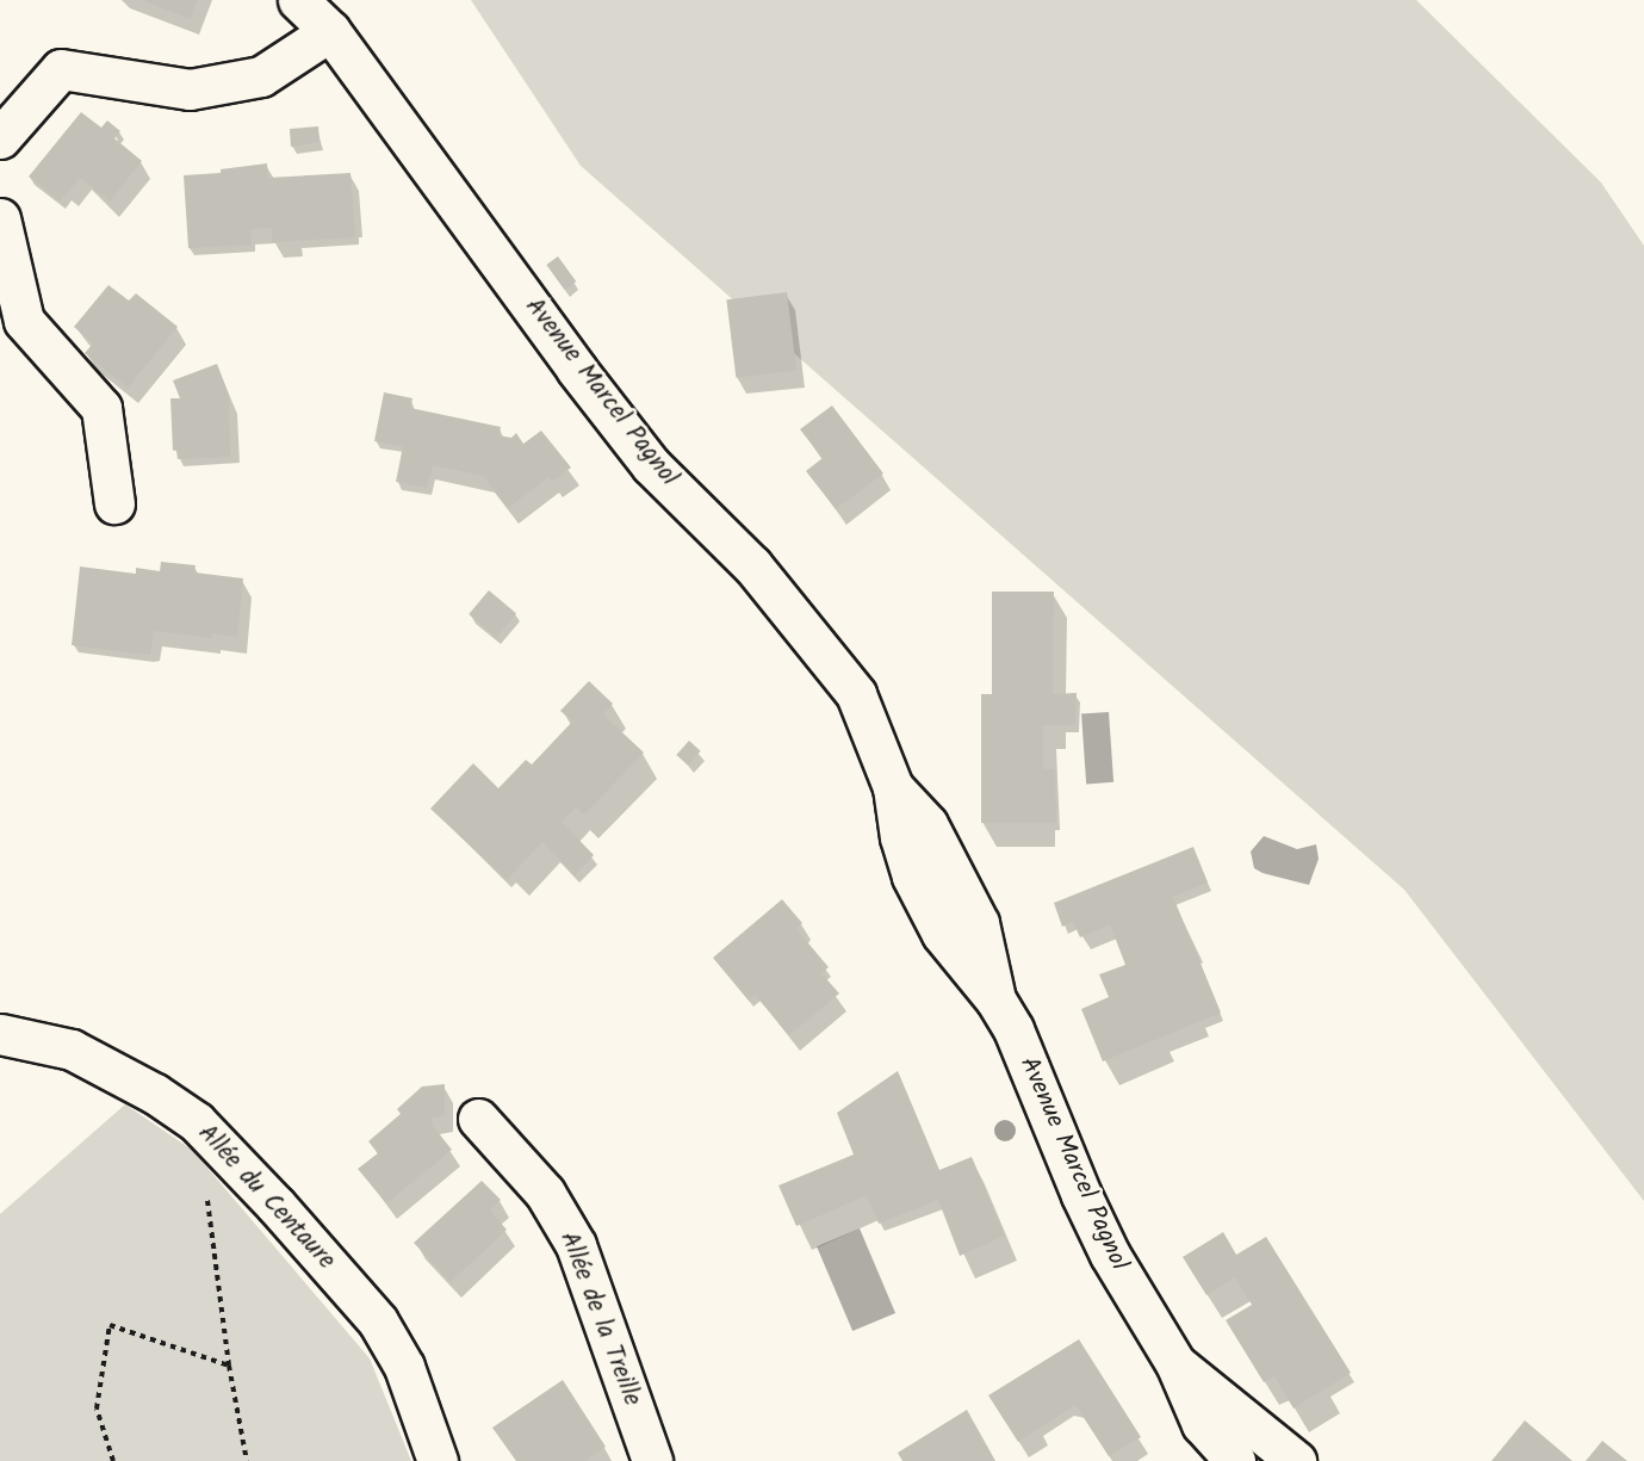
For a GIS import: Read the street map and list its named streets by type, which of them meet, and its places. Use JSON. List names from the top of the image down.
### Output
{
  "streets": {
    "street": ["Avenue Marcel Pagnol", "Allée du Centaure", "Allée de la Treille"]
  }
}
